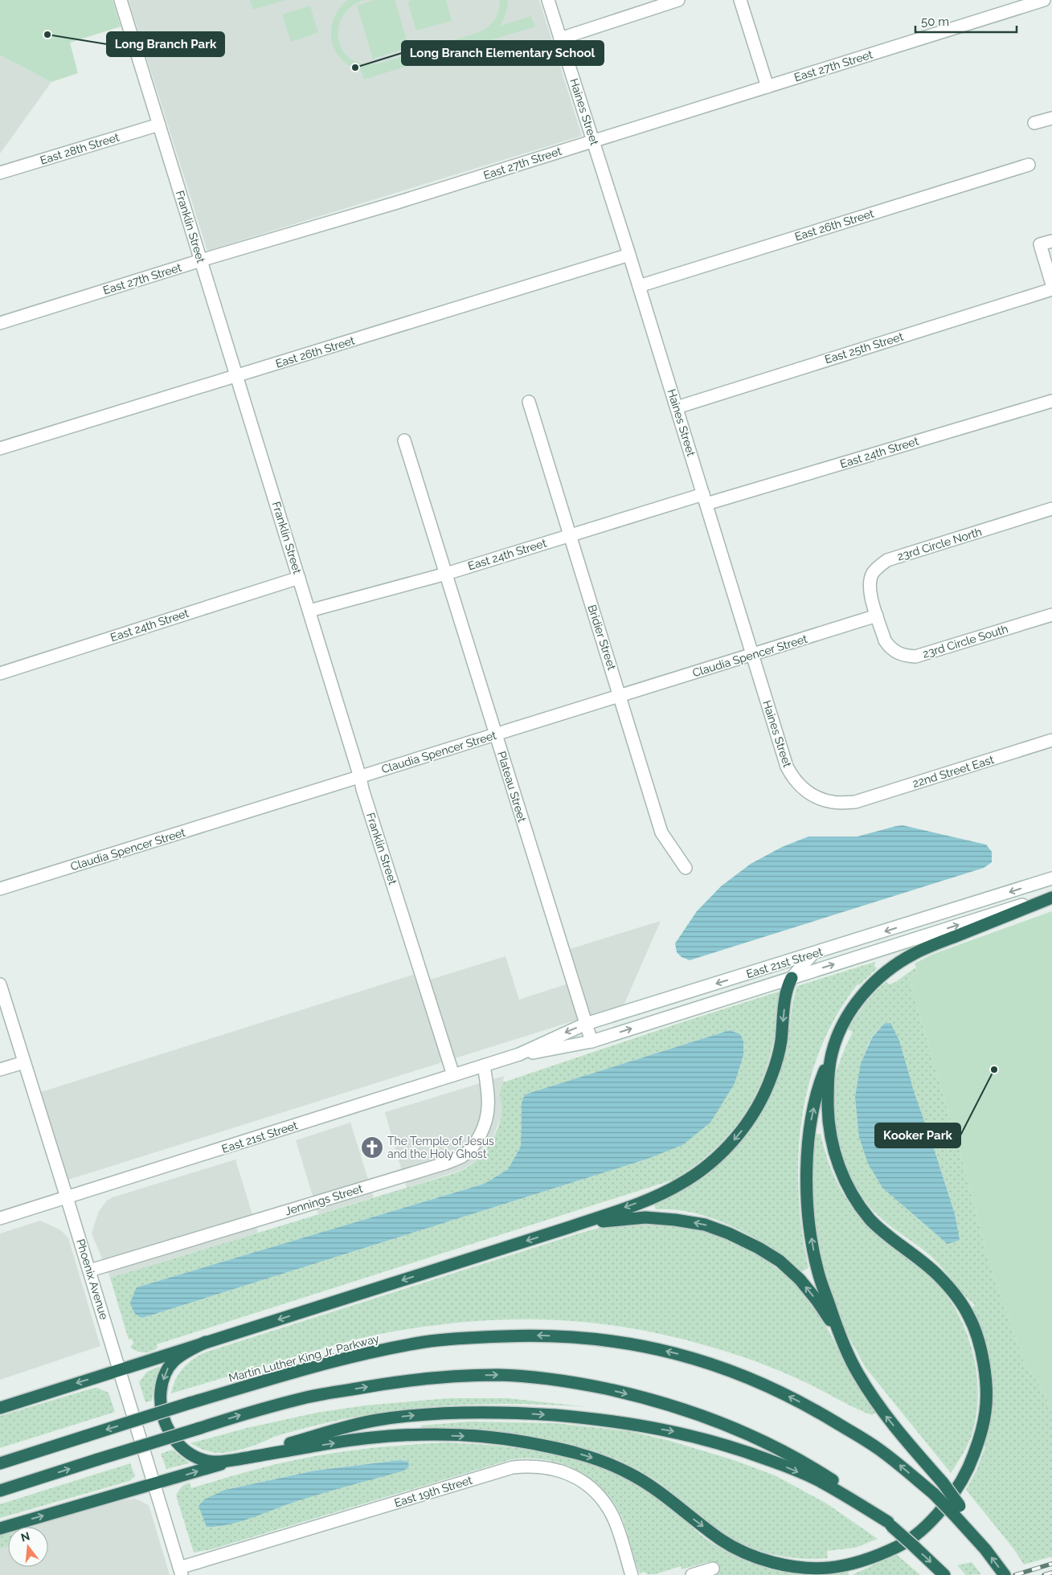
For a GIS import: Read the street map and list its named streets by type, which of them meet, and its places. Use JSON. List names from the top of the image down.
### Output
{
  "streets": {
    "highway": ["Martin Luther King Jr. Parkway"],
    "street": [
      "East 27th Street",
      "Haines Street",
      "East 28th Street",
      "East 26th Street",
      "Franklin Street",
      "East 25th Street",
      "East 24th Street",
      "23rd Circle North",
      "Bridier Street",
      "23rd Circle South",
      "Claudia Spencer Street",
      "22nd Street East",
      "Plateau Street",
      "East 21st Street",
      "Jennings Street",
      "Phoenix Avenue",
      "East 19th Street"
    ]
  },
  "crossings": [
    ["East 27th Street", "Haines Street"],
    ["East 27th Street", "Franklin Street"],
    ["Haines Street", "East 26th Street"],
    ["Haines Street", "East 25th Street"],
    ["Haines Street", "East 24th Street"],
    ["Haines Street", "Claudia Spencer Street"],
    ["Haines Street", "22nd Street East"],
    ["East 28th Street", "Franklin Street"],
    ["East 26th Street", "Franklin Street"],
    ["Franklin Street", "East 24th Street"],
    ["Franklin Street", "Claudia Spencer Street"],
    ["Franklin Street", "East 21st Street"],
    ["East 24th Street", "Bridier Street"],
    ["East 24th Street", "Plateau Street"],
    ["23rd Circle North", "23rd Circle South"],
    ["23rd Circle North", "Claudia Spencer Street"],
    ["Bridier Street", "Claudia Spencer Street"],
    ["23rd Circle South", "Claudia Spencer Street"],
    ["Claudia Spencer Street", "Plateau Street"],
    ["Plateau Street", "East 21st Street"],
    ["East 21st Street", "Jennings Street"],
    ["East 21st Street", "Phoenix Avenue"],
    ["Jennings Street", "Phoenix Avenue"],
    ["Phoenix Avenue", "East 19th Street"]
  ],
  "places": {
    "other": ["Long Branch Park", "Long Branch Elementary School", "Kooker Park"],
    "church": ["The Temple of Jesus and the Holy Ghost"]
  },
  "scale_bar": "50 m",
  "north": "top"
}
